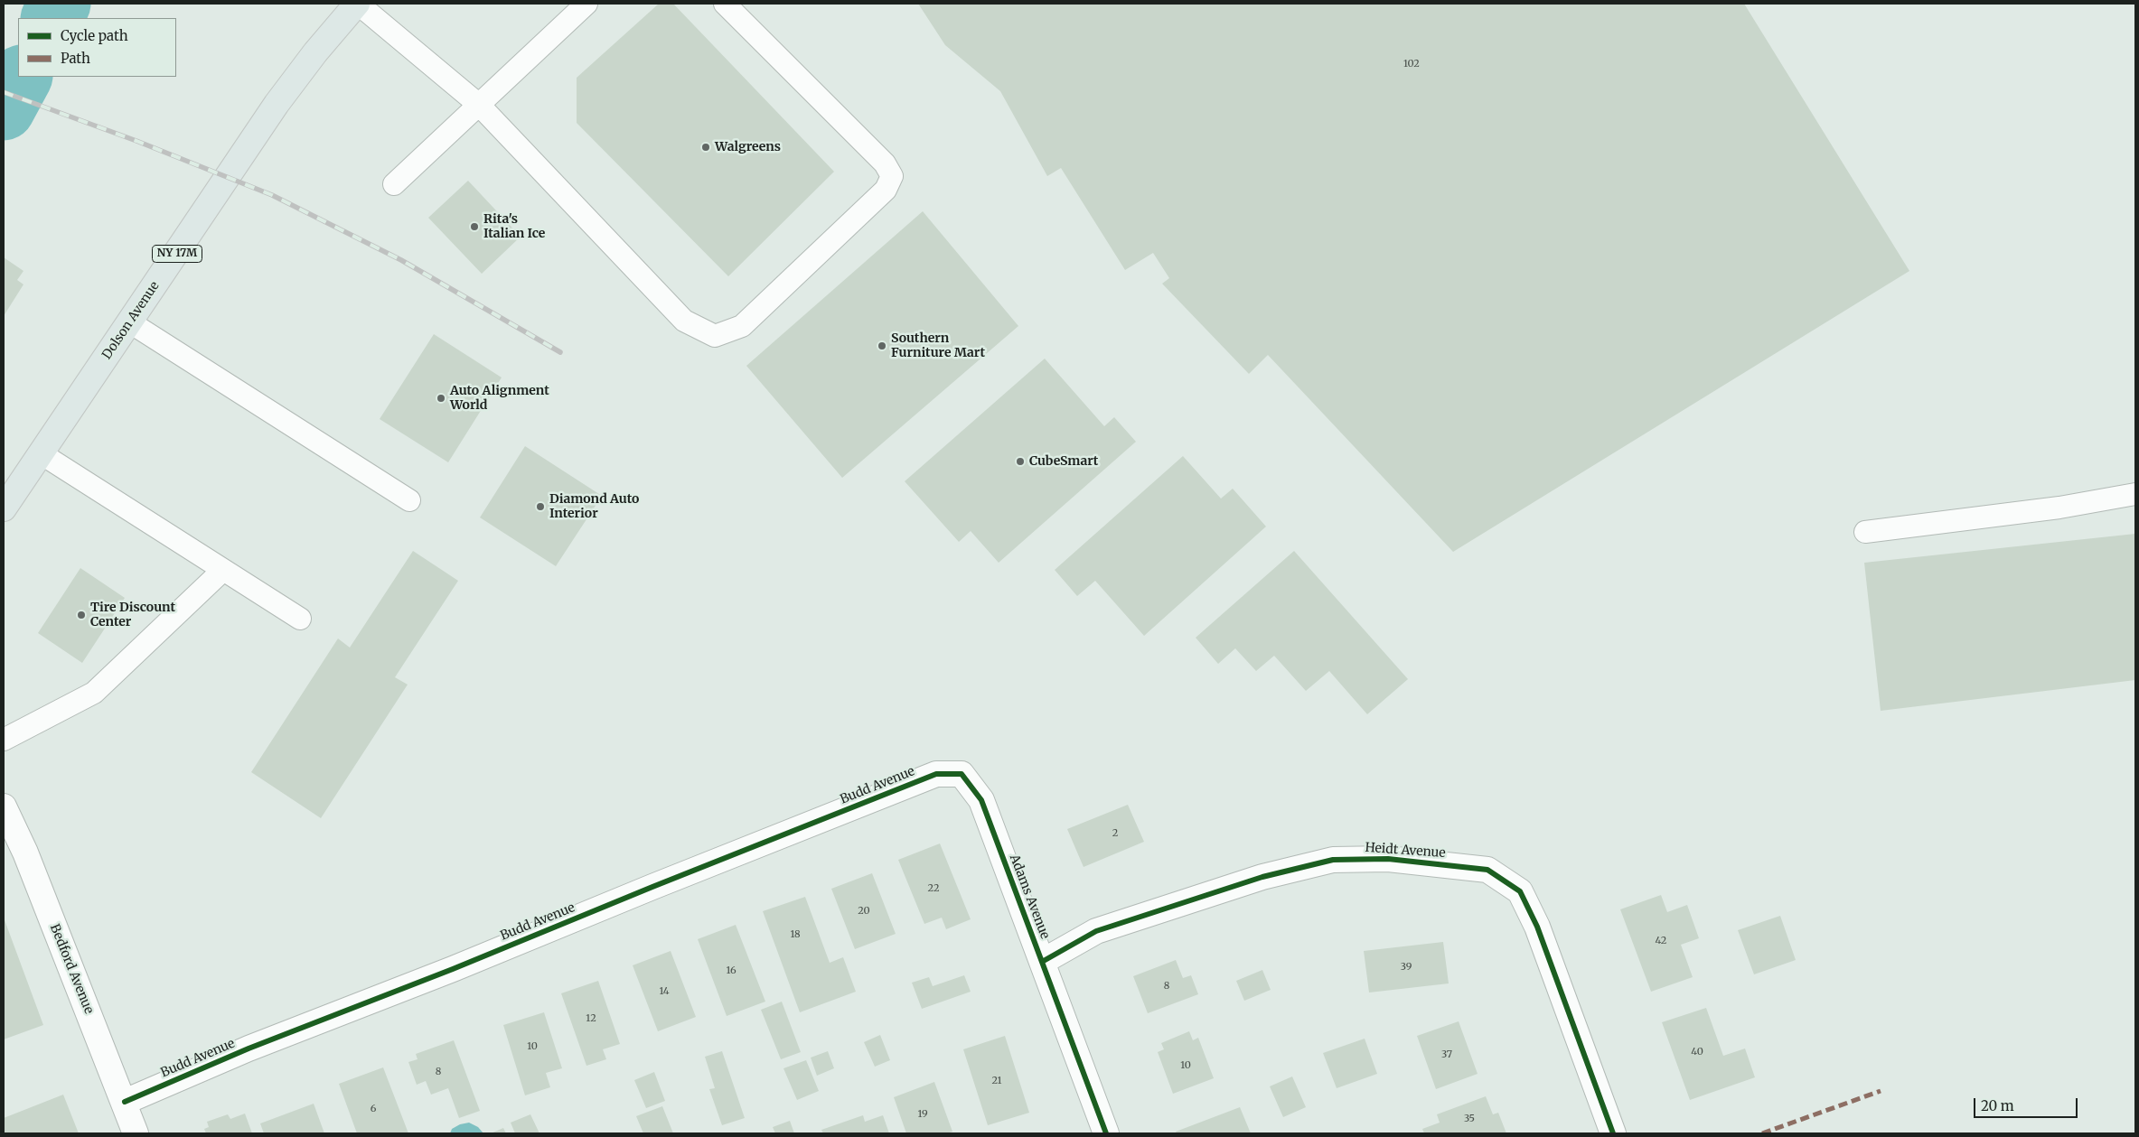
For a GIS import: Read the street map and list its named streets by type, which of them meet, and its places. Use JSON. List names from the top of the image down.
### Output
{
  "streets": {
    "main road": ["NY 17M", "Dolson Avenue"],
    "street": [
      "Budd Avenue",
      "Heidt Avenue",
      "Adams Avenue",
      "Bedford Avenue"
    ]
  },
  "crossings": [
    ["Budd Avenue", "Adams Avenue"],
    ["Budd Avenue", "Bedford Avenue"],
    ["Heidt Avenue", "Adams Avenue"]
  ],
  "places": [
    "Walgreens",
    "Rita's Italian Ice",
    "Southern Furniture Mart",
    "Auto Alignment World",
    "CubeSmart",
    "Diamond Auto Interior",
    "Tire Discount Center"
  ],
  "house_numbers": [
    "102",
    "2",
    "22",
    "20",
    "18",
    "42",
    "39",
    "16",
    "8",
    "14",
    "12",
    "10",
    "40",
    "37",
    "10",
    "8",
    "21",
    "6",
    "19",
    "35"
  ],
  "legend": ["Cycle path", "Path"],
  "scale_bar": "20 m"
}
